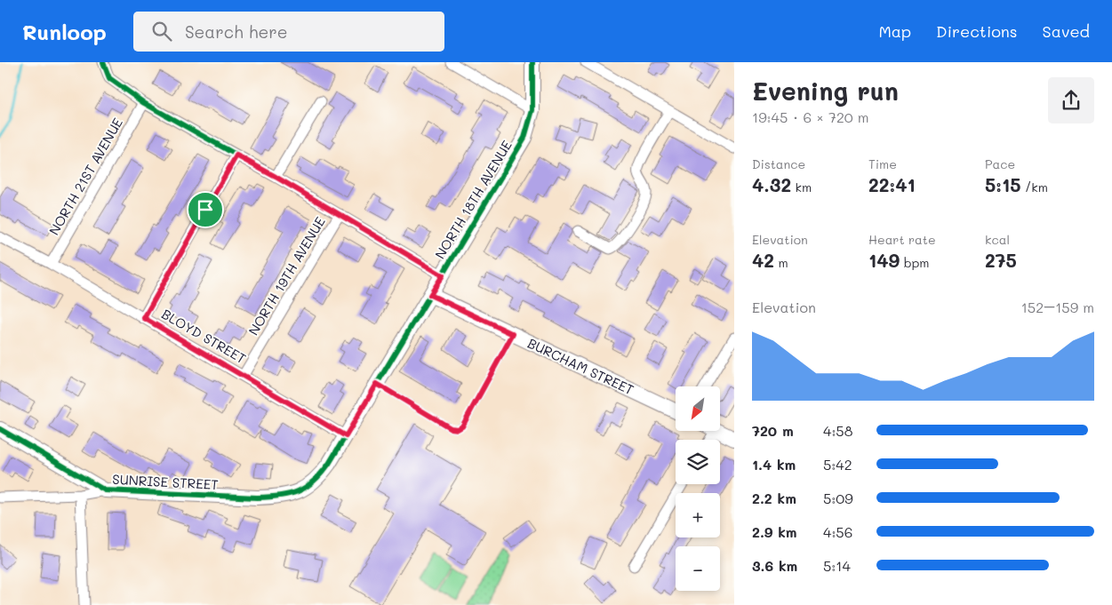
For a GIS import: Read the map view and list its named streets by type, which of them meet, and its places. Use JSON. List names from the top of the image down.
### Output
{
  "streets": {
    "street": [
      "NORTH 21ST AVENUE",
      "NORTH 18TH AVENUE",
      "NORTH 19TH AVENUE",
      "BLOYD STREET",
      "BURCHAM STREET",
      "SUNRISE STREET"
    ]
  },
  "crossings": [
    ["NORTH 21ST AVENUE", "BLOYD STREET"],
    ["NORTH 18TH AVENUE", "BLOYD STREET"],
    ["NORTH 18TH AVENUE", "BURCHAM STREET"],
    ["NORTH 18TH AVENUE", "SUNRISE STREET"],
    ["NORTH 19TH AVENUE", "BLOYD STREET"]
  ],
  "north": "bottom left",
  "page": {
    "header": "Runloop",
    "search": "Search here",
    "nav": ["Map", "Directions", "Saved"],
    "heading": ["Evening run", "19:45 · 6 × 720 m"],
    "stats": [
      ["Distance", "4.32 km"],
      ["Time", "22:41"],
      ["Pace", "5:15 /km"],
      ["Elevation", "42 m"],
      ["Heart rate", "149 bpm"],
      ["kcal", "275"]
    ],
    "chart": ["Elevation", "152–159 m"],
    "map_buttons": ["+", "−"],
    "list": [
      {
        "name": "720 m",
        "note": "4:58"
      },
      {
        "name": "1.4 km",
        "note": "5:42"
      },
      {
        "name": "2.2 km",
        "note": "5:09"
      },
      {
        "name": "2.9 km",
        "note": "4:56"
      },
      {
        "name": "3.6 km",
        "note": "5:14"
      }
    ]
  }
}
